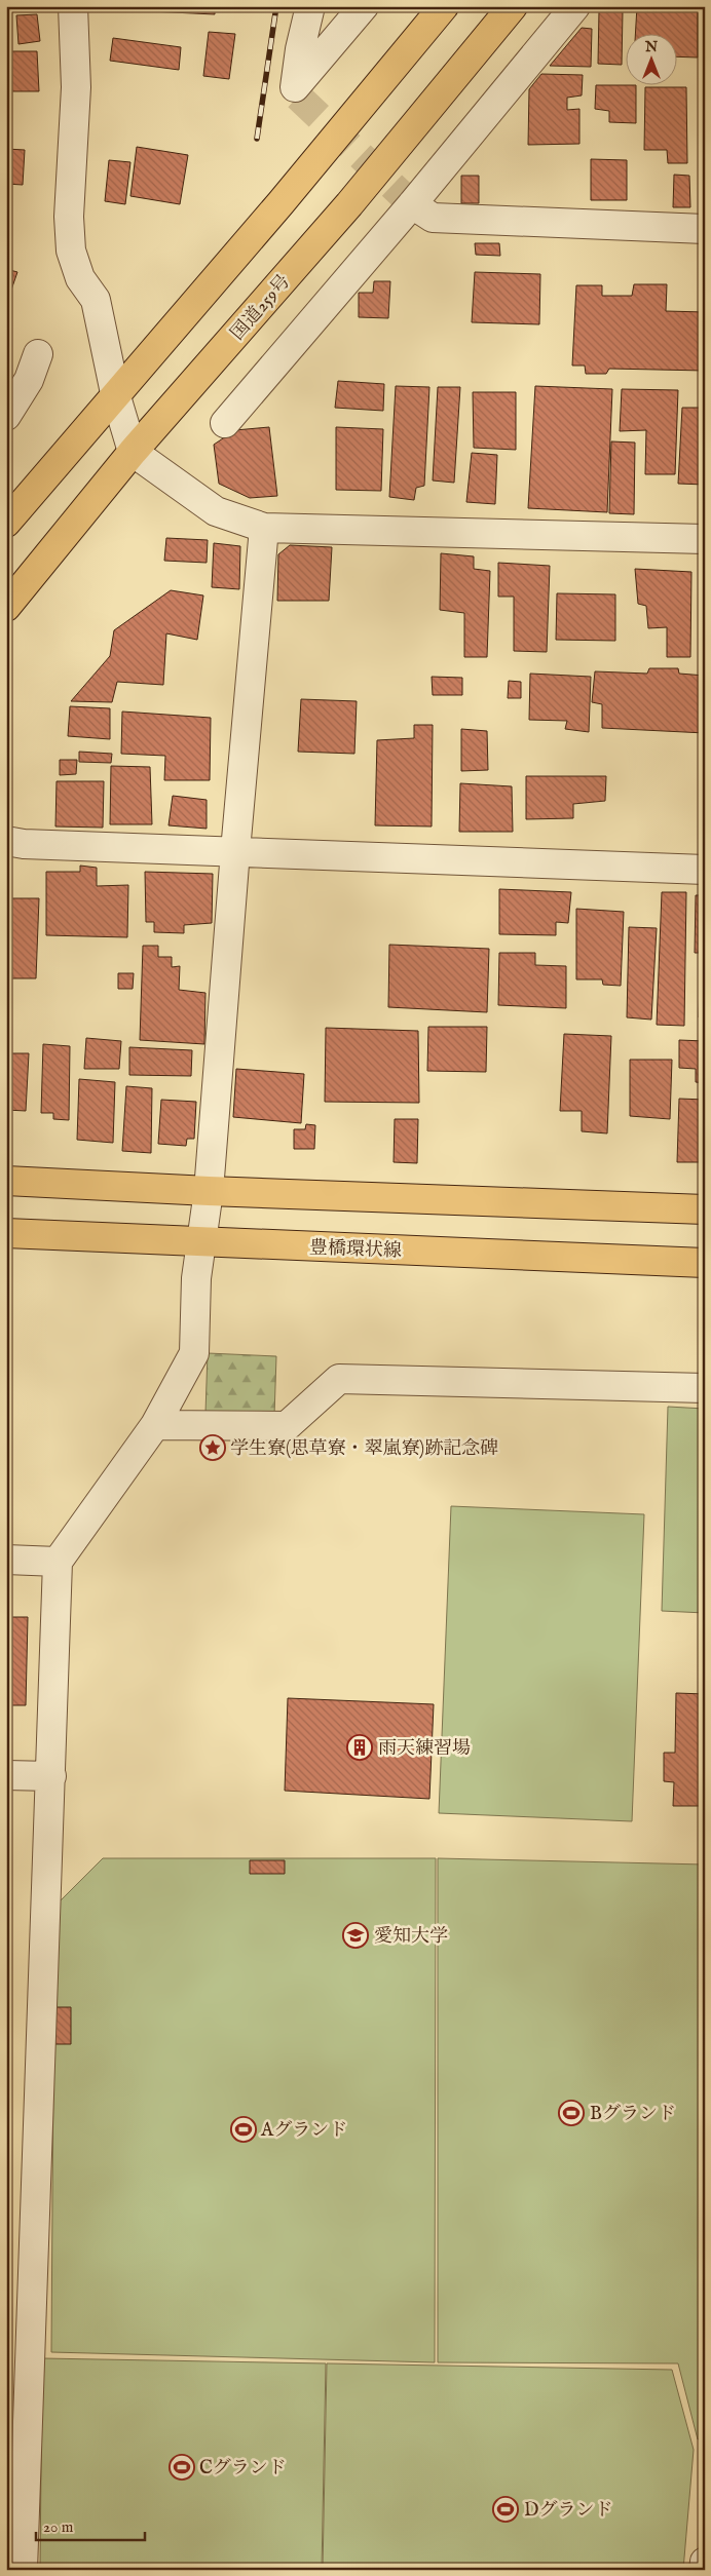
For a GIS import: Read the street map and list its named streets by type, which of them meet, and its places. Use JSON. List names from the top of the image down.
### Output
{
  "streets": {
    "main road": ["国道259号", "豊橋環状線"]
  },
  "places": {
    "place": ["学生寮(思草寮・翠嵐寮)跡記念碑"],
    "building": ["雨天練習場"],
    "school or university": ["愛知大学"],
    "sports": [
      "Bグランド",
      "Aグランド",
      "Cグランド",
      "Dグランド"
    ]
  },
  "scale_bar": "20 m",
  "north": "top"
}
